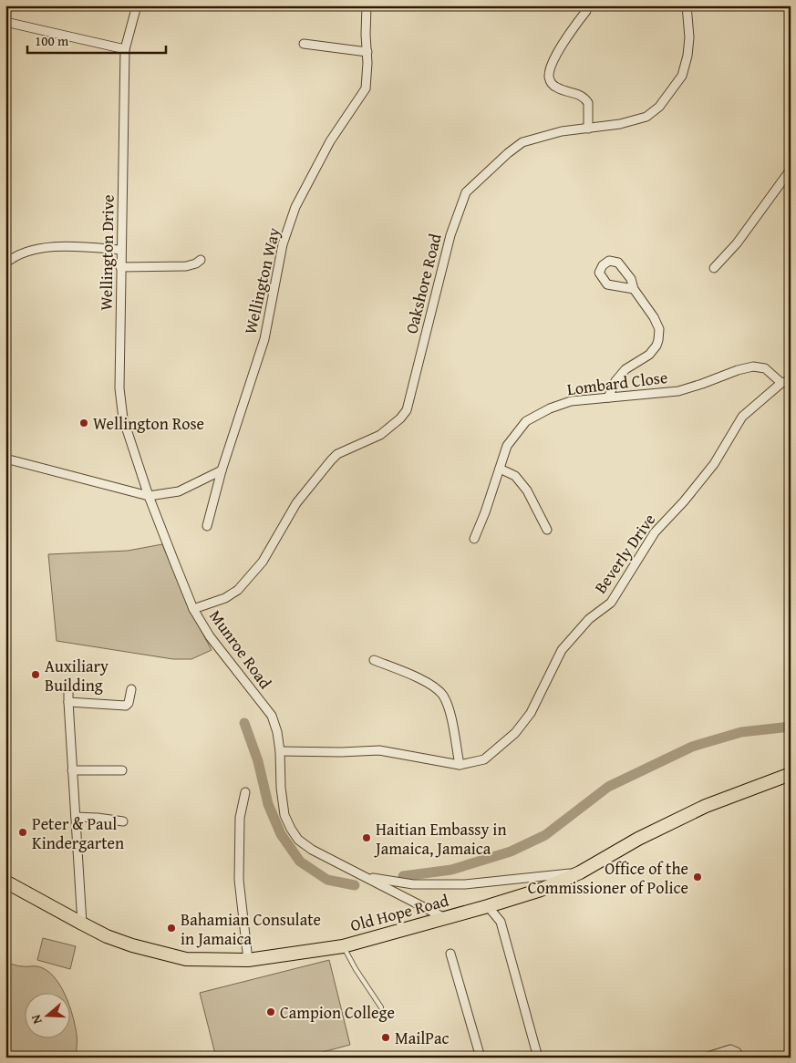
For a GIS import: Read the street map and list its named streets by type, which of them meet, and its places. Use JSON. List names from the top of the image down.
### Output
{
  "streets": {
    "main road": ["Old Hope Road"],
    "street": [
      "Wellington Drive",
      "Wellington Way",
      "Oakshore Road",
      "Lombard Close",
      "Beverly Drive",
      "Munroe Road"
    ]
  },
  "crossings": [
    ["Wellington Drive", "Munroe Road"],
    ["Oakshore Road", "Munroe Road"],
    ["Lombard Close", "Beverly Drive"],
    ["Beverly Drive", "Munroe Road"],
    ["Munroe Road", "Old Hope Road"]
  ],
  "places": [
    "Wellington Rose",
    "Auxiliary Building",
    "Peter & Paul Kindergarten",
    "Haitian Embassy in Jamaica, Jamaica",
    "Office of the Commissioner of Police",
    "Bahamian Consulate in Jamaica",
    "Campion College",
    "MailPac"
  ],
  "scale_bar": "100 m",
  "north": "left"
}
